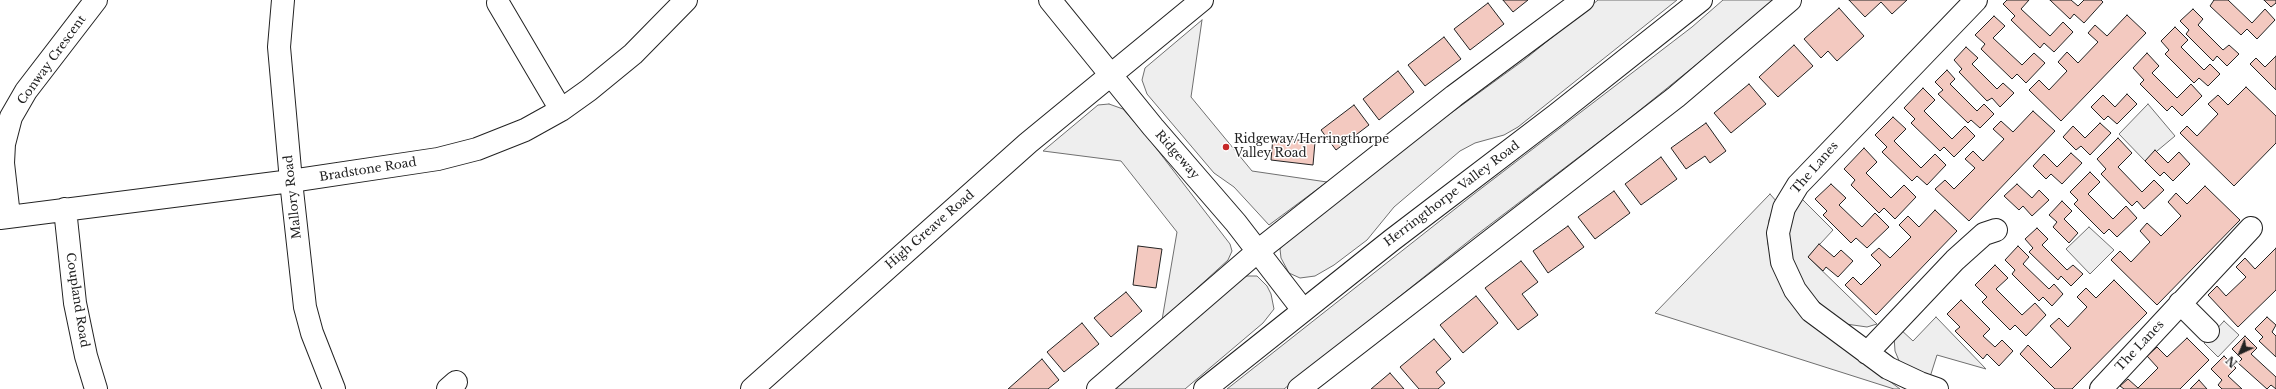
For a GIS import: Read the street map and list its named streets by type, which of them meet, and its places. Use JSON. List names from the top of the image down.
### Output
{
  "streets": {
    "street": [
      "Conway Crescent",
      "Ridgeway",
      "The Lanes",
      "Bradstone Road",
      "Herringthorpe Valley Road",
      "Mallory Road",
      "High Greave Road",
      "Coupland Road"
    ]
  },
  "crossings": [
    ["Conway Crescent", "Bradstone Road"],
    ["Ridgeway", "Herringthorpe Valley Road"],
    ["Ridgeway", "High Greave Road"],
    ["Bradstone Road", "Mallory Road"],
    ["Bradstone Road", "Coupland Road"]
  ],
  "places": ["Ridgeway/Herringthorpe Valley Road"],
  "north": "bottom left"
}
